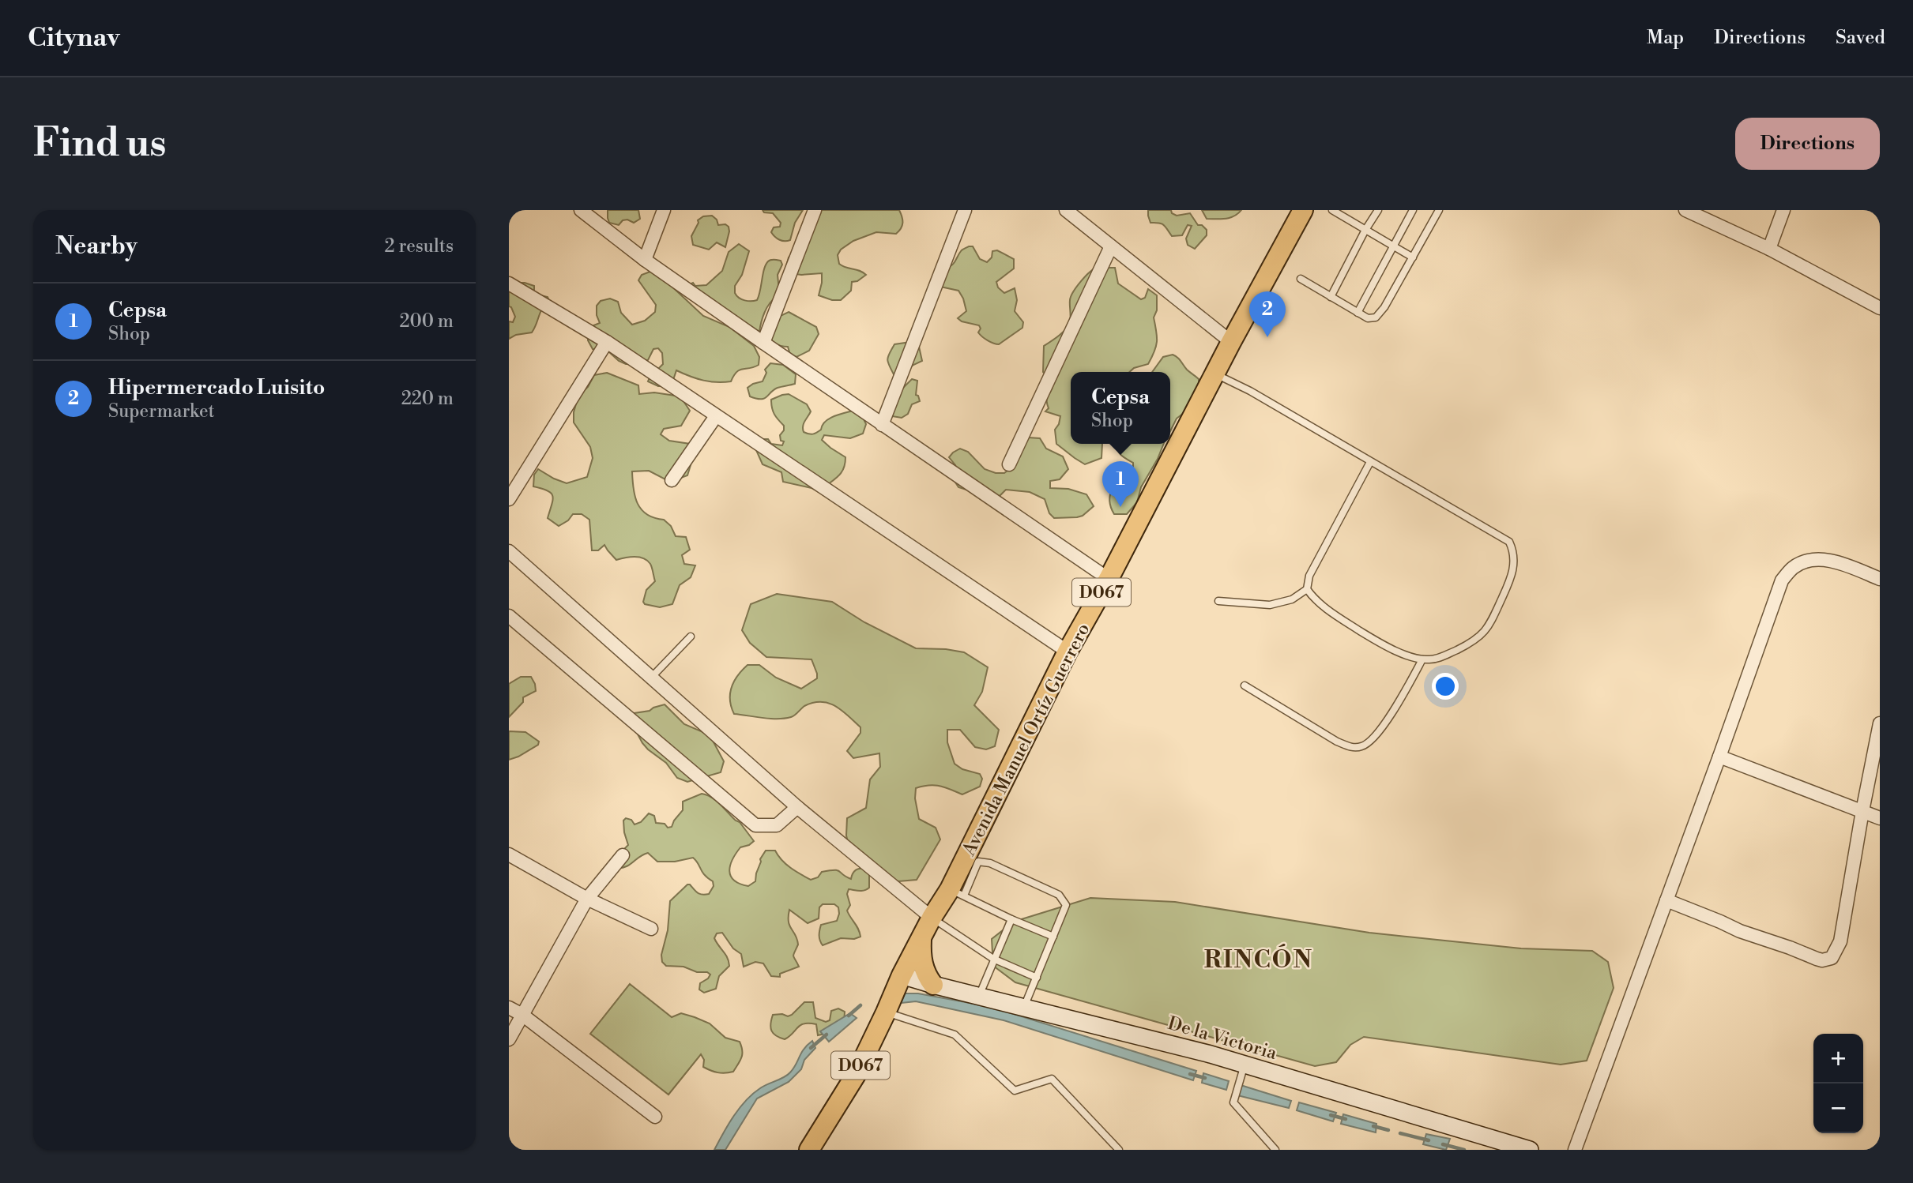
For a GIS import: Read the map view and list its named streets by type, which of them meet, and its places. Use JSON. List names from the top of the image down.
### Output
{
  "streets": {
    "main road": ["D067", "Avenida Manuel Ortíz Guerrero", "De la Victoria"]
  },
  "crossings": [
    ["Avenida Manuel Ortíz Guerrero", "De la Victoria"]
  ],
  "districts": ["RINCÓN"],
  "page": {
    "header": "Citynav",
    "nav": ["Map", "Directions", "Saved"],
    "buttons": "Directions",
    "title": "Find us",
    "heading": ["Nearby", "2 results"],
    "list": [
      {
        "mark": "1",
        "name": "Cepsa",
        "note": "Shop",
        "value": "200 m"
      },
      {
        "mark": "2",
        "name": "Hipermercado Luisito",
        "note": "Supermarket",
        "value": "220 m"
      }
    ],
    "pins": ["2", "1"],
    "popup": ["Cepsa", "Shop"],
    "map_buttons": ["+", "−"]
  }
}
